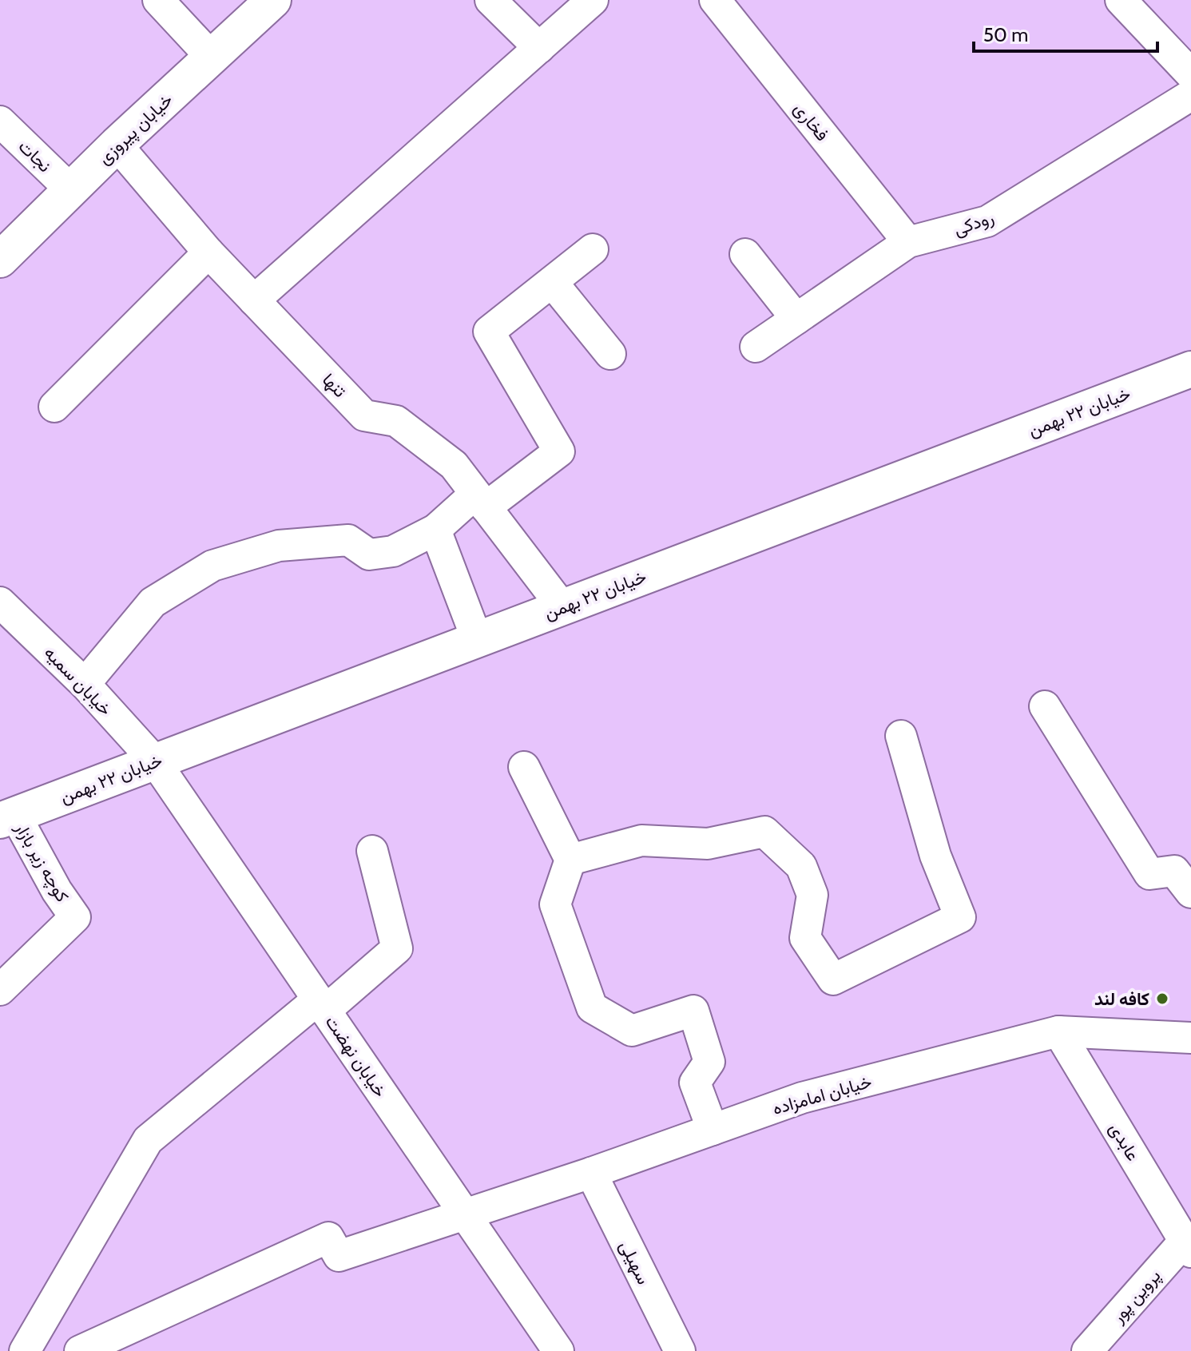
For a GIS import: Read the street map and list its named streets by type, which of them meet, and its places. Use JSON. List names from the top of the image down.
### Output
{
  "streets": {
    "main road": ["خیابان پیروزی", "خیابان ۲۲ بهمن"],
    "street": [
      "فخاری",
      "نجات",
      "رودکی",
      "تنها",
      "خیابان سمیه",
      "کوچه زیر بازار",
      "خیابان نهضت",
      "خیابان امامزاده",
      "عابدی",
      "سهیلی",
      "پروین پور"
    ]
  },
  "crossings": [
    ["فخاری", "رودکی"],
    ["خیابان پیروزی", "نجات"],
    ["خیابان پیروزی", "تنها"],
    ["تنها", "خیابان ۲۲ بهمن"],
    ["خیابان ۲۲ بهمن", "خیابان سمیه"],
    ["خیابان ۲۲ بهمن", "کوچه زیر بازار"],
    ["خیابان ۲۲ بهمن", "خیابان نهضت"],
    ["خیابان سمیه", "خیابان نهضت"],
    ["خیابان نهضت", "خیابان امامزاده"],
    ["خیابان امامزاده", "عابدی"],
    ["خیابان امامزاده", "سهیلی"],
    ["عابدی", "پروین پور"]
  ],
  "places": ["كافه لند"],
  "scale_bar": "50 m"
}
